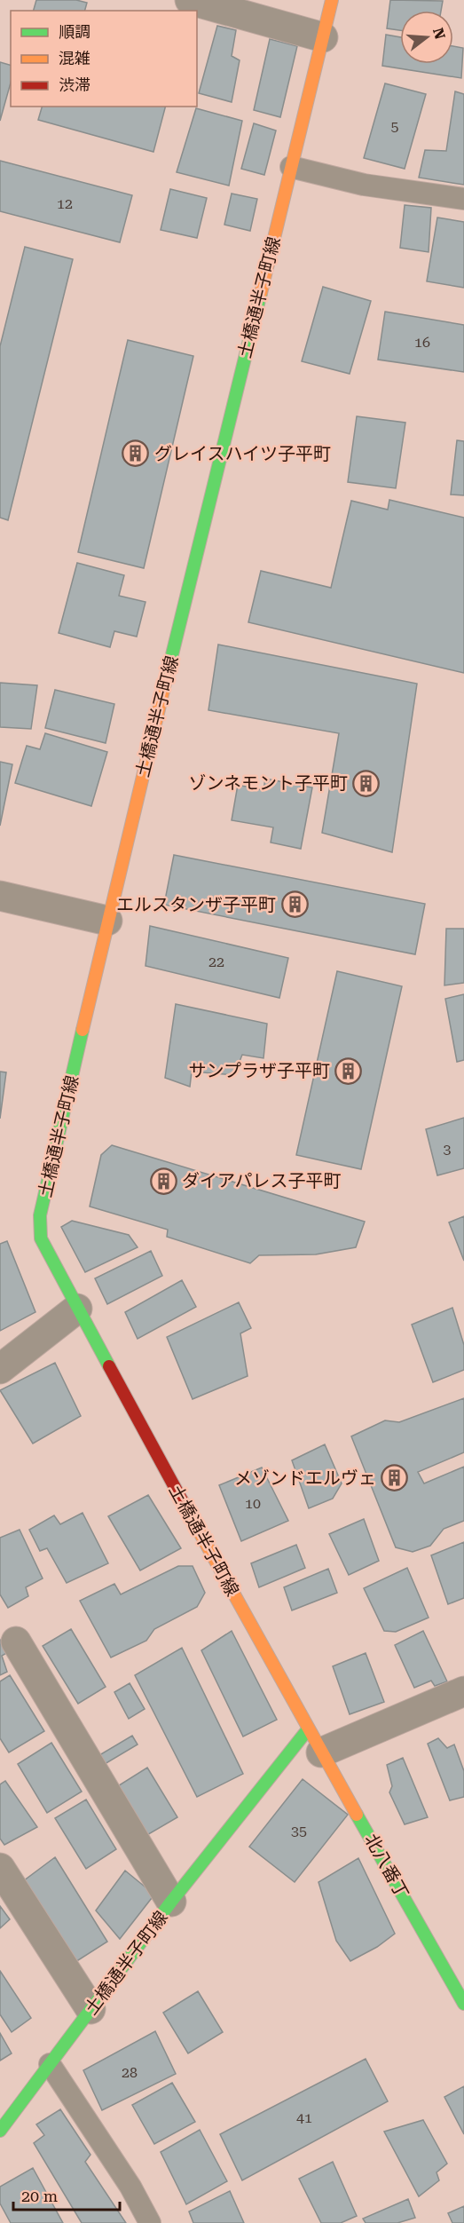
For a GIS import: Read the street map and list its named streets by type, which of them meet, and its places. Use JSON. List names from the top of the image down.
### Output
{
  "streets": {
    "street": ["土橋通半子町線", "北八番丁"]
  },
  "crossings": [
    ["土橋通半子町線", "北八番丁"]
  ],
  "places": {
    "building": [
      "グレイスハイツ子平町",
      "ゾンネモント子平町",
      "エルスタンザ子平町",
      "サンプラザ子平町",
      "ダイアパレス子平町",
      "メゾンドエルヴェ"
    ]
  },
  "house_numbers": [
    "5",
    "12",
    "16",
    "22",
    "3",
    "10",
    "35",
    "28",
    "41"
  ],
  "legend": ["順調", "混雑", "渋滞"],
  "scale_bar": "20 m",
  "north": "right"
}
